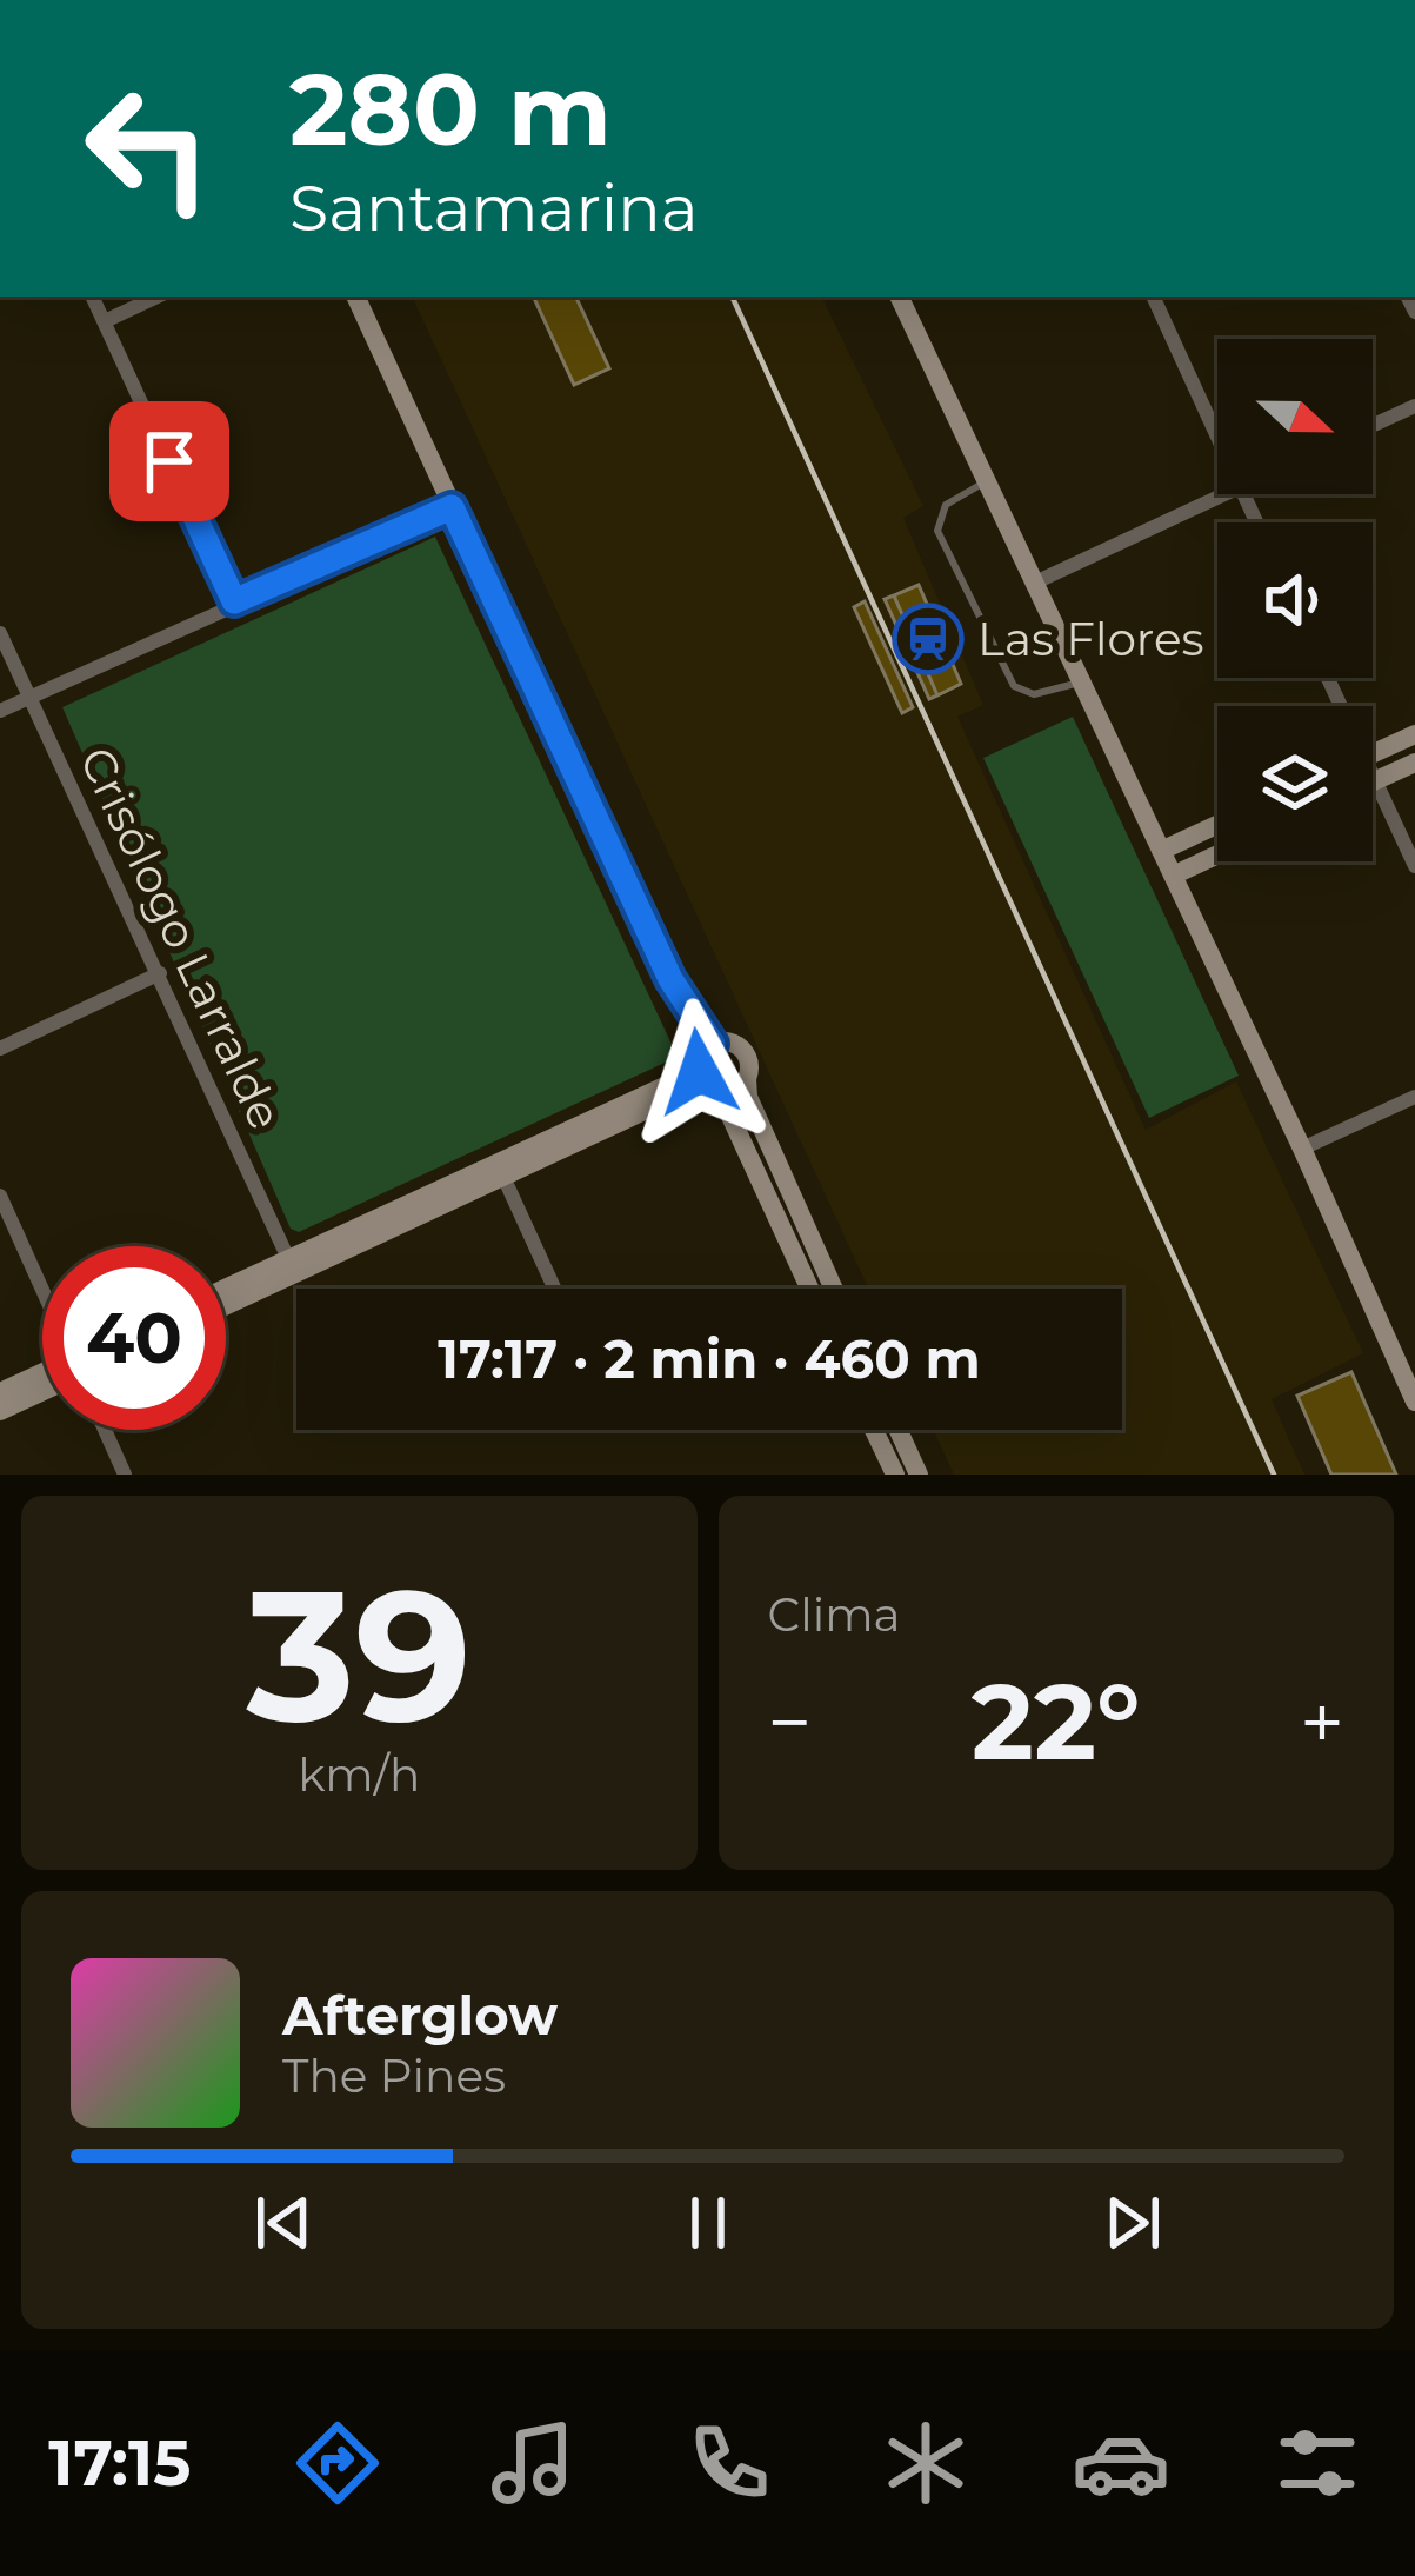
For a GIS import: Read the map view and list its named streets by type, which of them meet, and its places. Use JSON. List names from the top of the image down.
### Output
{
  "streets": {
    "street": ["Crisólogo Larralde"]
  },
  "places": {
    "station": ["Las Flores"]
  },
  "north": "right",
  "page": {
    "turn": ["280 m", "Santamarina"],
    "limit": "40",
    "trip": "17:17 · 2 min · 460 m",
    "tile": [
      ["39", "km/h"],
      "Clima"
    ],
    "heat": ["−", "22°", "+"],
    "song": ["Afterglow", "The Pines"],
    "tabs": "17:15"
  }
}
